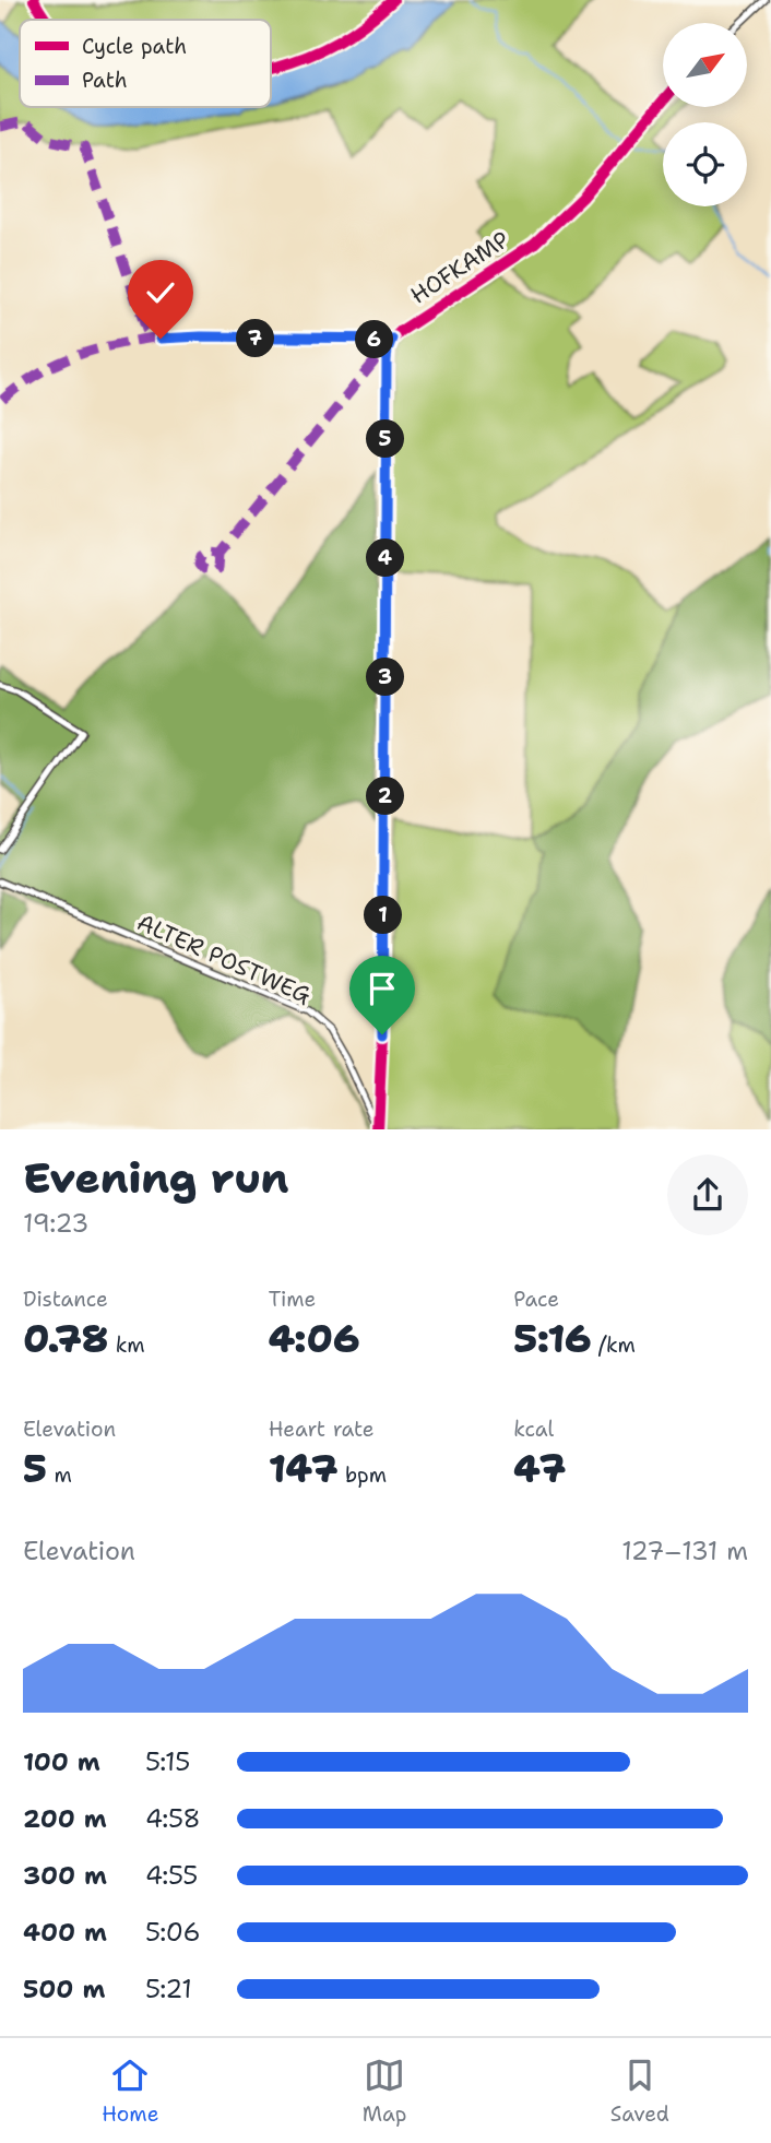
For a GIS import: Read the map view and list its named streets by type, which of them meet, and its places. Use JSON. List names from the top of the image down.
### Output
{
  "streets": {
    "street": ["HOFKAMP", "ALTER POSTWEG"]
  },
  "legend": ["Cycle path", "Path"],
  "north": "top right",
  "page": {
    "pins": [
      "7",
      "6",
      "5",
      "4",
      "3",
      "2",
      "1"
    ],
    "heading": ["Evening run", "19:23"],
    "stats": [
      ["Distance", "0.78 km"],
      ["Time", "4:06"],
      ["Pace", "5:16 /km"],
      ["Elevation", "5 m"],
      ["Heart rate", "147 bpm"],
      ["kcal", "47"]
    ],
    "chart": ["Elevation", "127–131 m"],
    "list": [
      {
        "name": "100 m",
        "note": "5:15"
      },
      {
        "name": "200 m",
        "note": "4:58"
      },
      {
        "name": "300 m",
        "note": "4:55"
      },
      {
        "name": "400 m",
        "note": "5:06"
      },
      {
        "name": "500 m",
        "note": "5:21"
      }
    ],
    "tabs": ["Home", "Map", "Saved"]
  }
}
